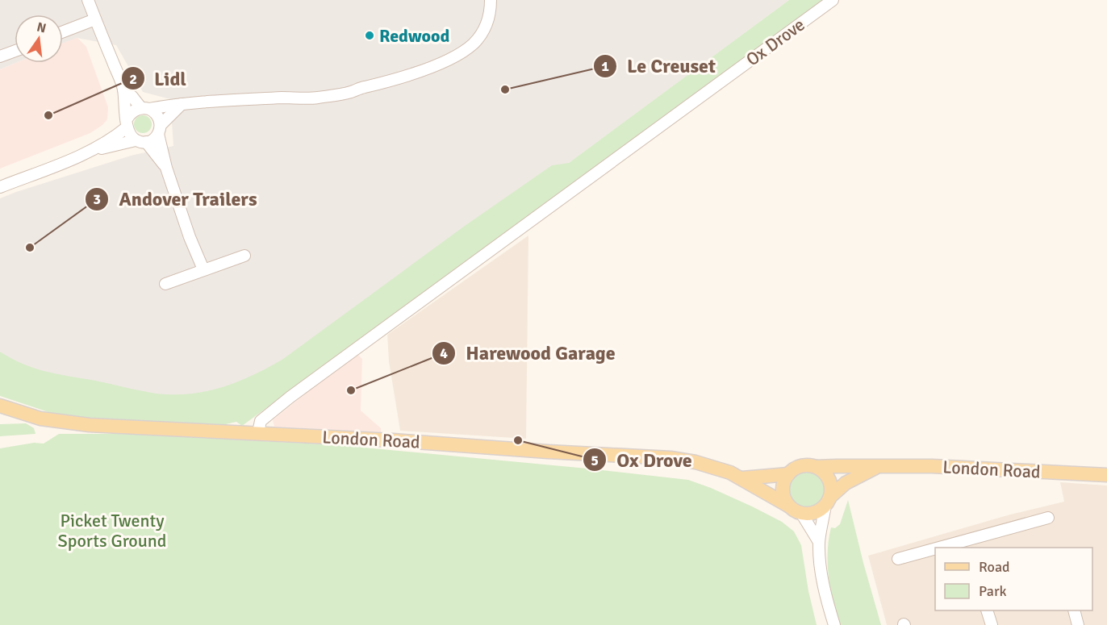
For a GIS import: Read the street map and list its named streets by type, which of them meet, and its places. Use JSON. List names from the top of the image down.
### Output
{
  "streets": {
    "main road": ["London Road"],
    "street": ["Ox Drove"]
  },
  "crossings": [
    ["Ox Drove", "London Road"]
  ],
  "parks": ["Picket Twenty Sports Ground"],
  "places": [
    "Redwood",
    "Le Creuset",
    "Lidl",
    "Andover Trailers",
    "Harewood Garage",
    "Ox Drove"
  ],
  "legend": ["Road", "Park"],
  "north": "top"
}
